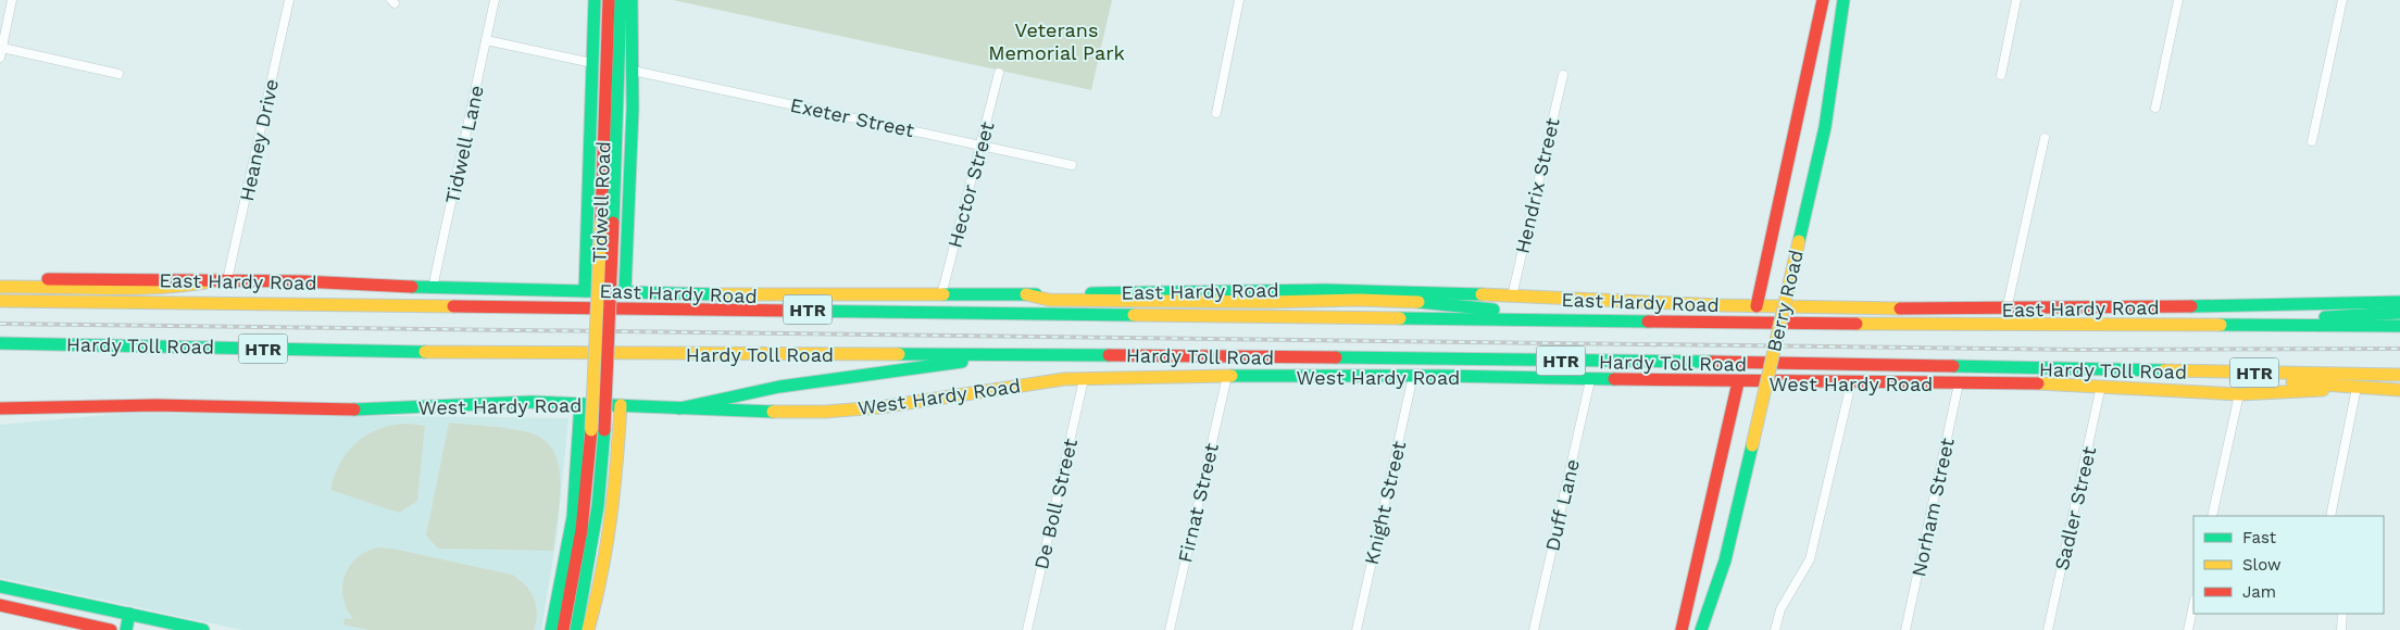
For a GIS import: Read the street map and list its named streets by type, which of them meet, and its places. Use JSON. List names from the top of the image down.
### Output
{
  "streets": {
    "main road": [
      "Tidwell Road",
      "East Hardy Road",
      "Berry Road",
      "HTR",
      "Hardy Toll Road",
      "West Hardy Road"
    ],
    "street": [
      "Exeter Street",
      "Heaney Drive",
      "Tidwell Lane",
      "Hector Street",
      "Hendrix Street",
      "Firnat Street",
      "Knight Street",
      "De Boll Street",
      "Duff Lane",
      "Norham Street",
      "Sadler Street"
    ]
  },
  "crossings": [
    ["Exeter Street", "Hector Street"],
    ["Heaney Drive", "East Hardy Road"],
    ["Tidwell Lane", "East Hardy Road"],
    ["Hector Street", "East Hardy Road"],
    ["Hendrix Street", "East Hardy Road"],
    ["West Hardy Road", "Firnat Street"],
    ["West Hardy Road", "Knight Street"],
    ["West Hardy Road", "De Boll Street"],
    ["West Hardy Road", "Duff Lane"],
    ["West Hardy Road", "Norham Street"],
    ["West Hardy Road", "Sadler Street"]
  ],
  "parks": ["Veterans Memorial Park"],
  "legend": ["Fast", "Slow", "Jam"]
}
